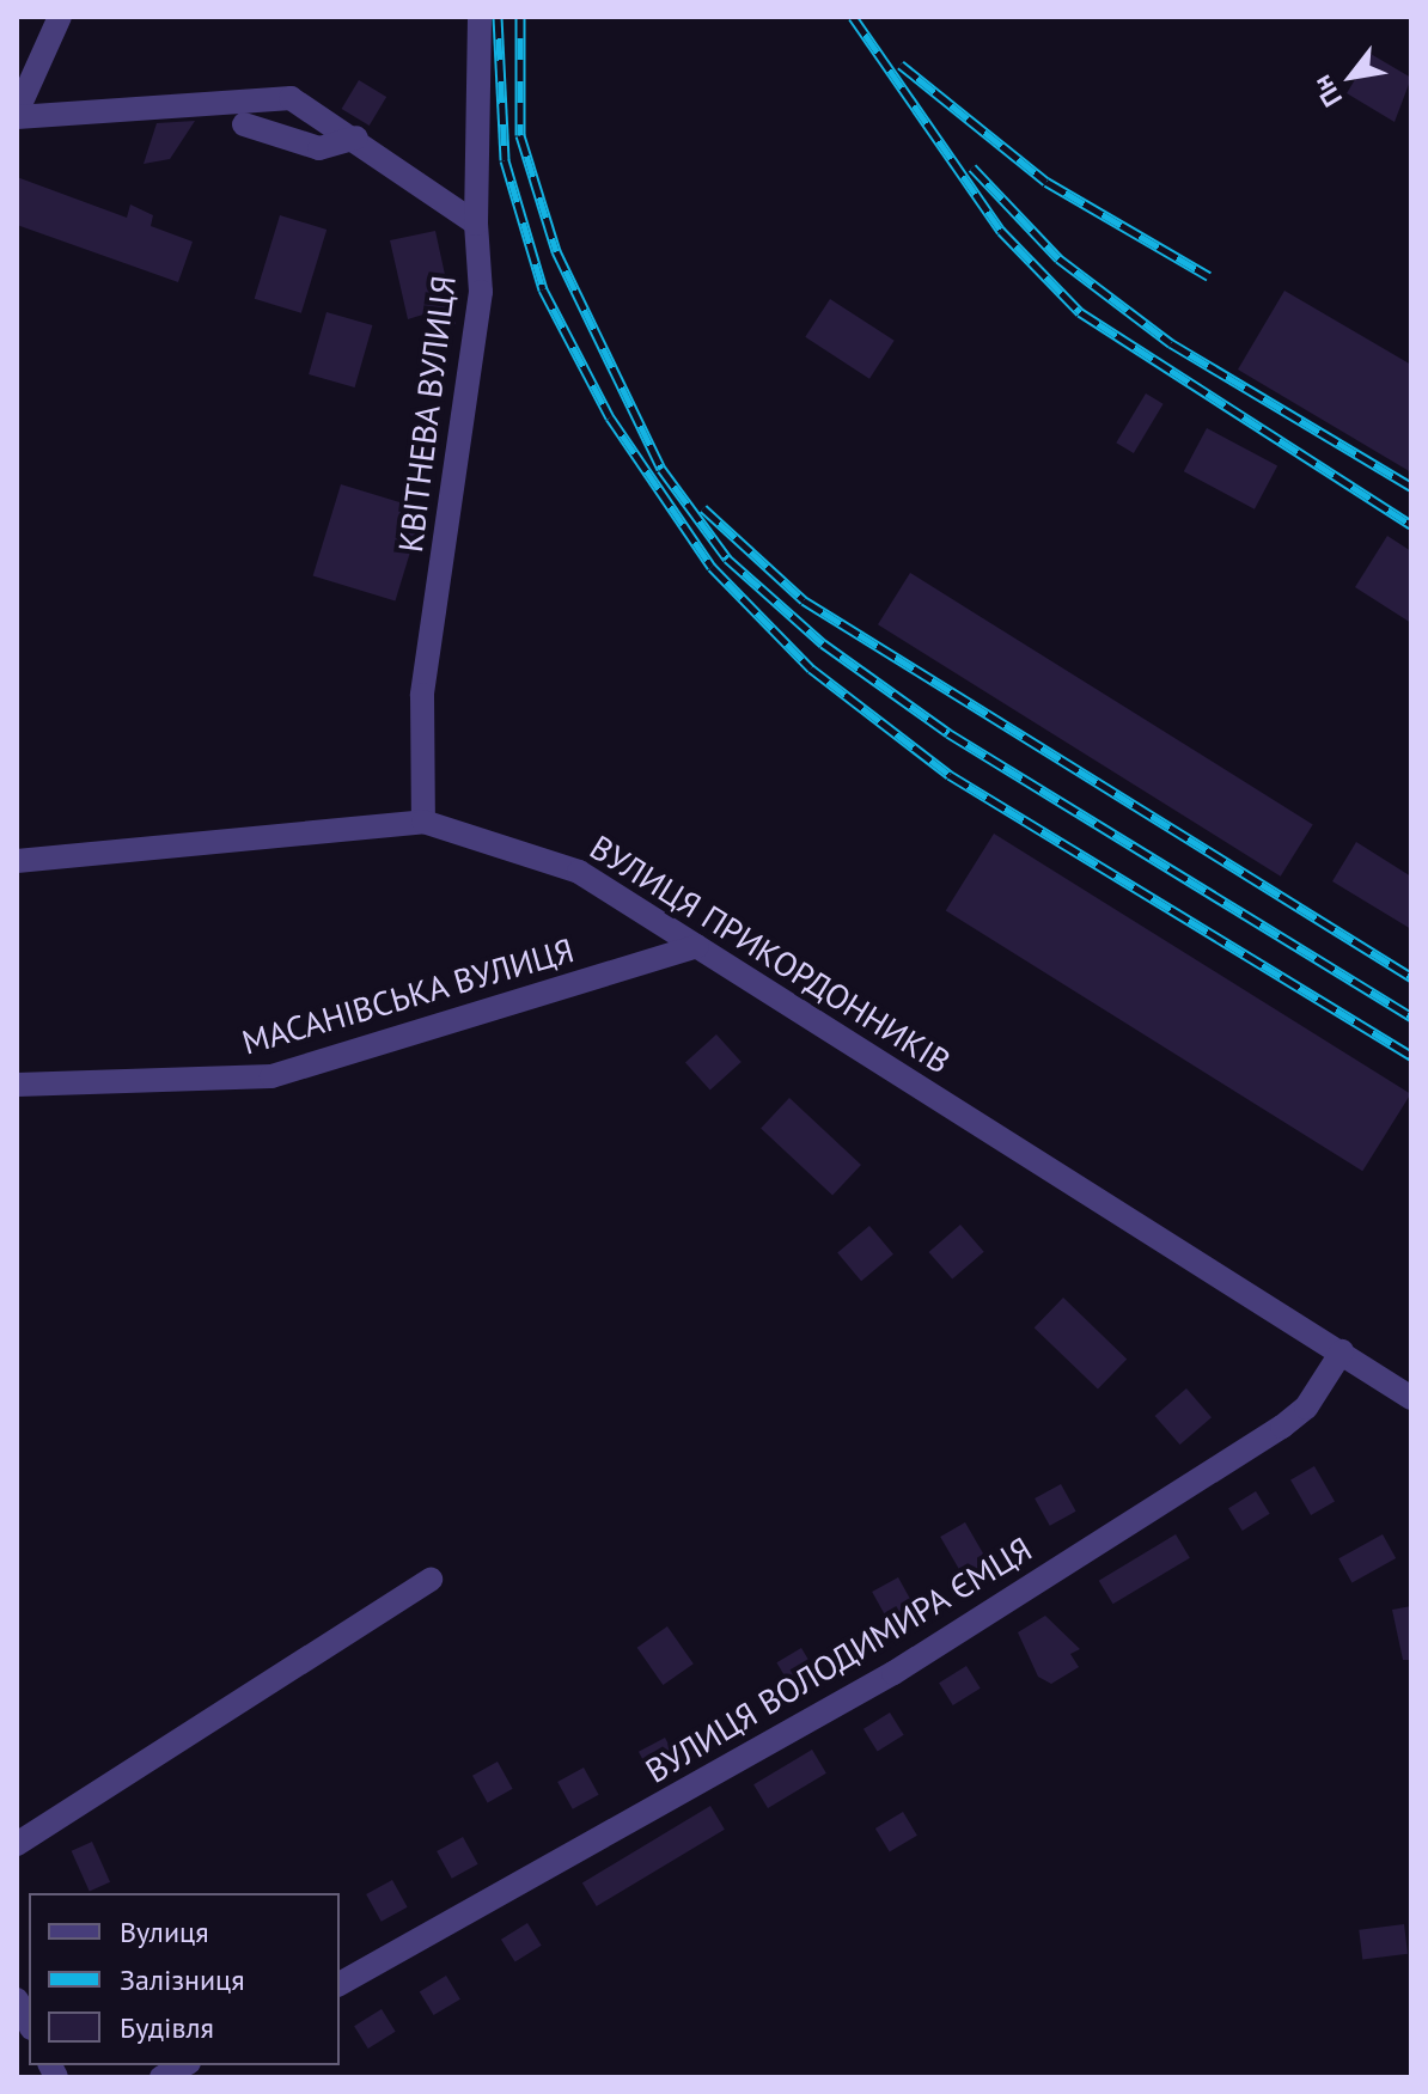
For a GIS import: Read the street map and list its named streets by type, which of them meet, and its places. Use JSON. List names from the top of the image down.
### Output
{
  "streets": {
    "street": [
      "КВІТНЕВА ВУЛИЦЯ",
      "ВУЛИЦЯ ПРИКОРДОННИКІВ",
      "МАСАНІВСЬКА ВУЛИЦЯ",
      "ВУЛИЦЯ ВОЛОДИМИРА ЄМЦЯ"
    ]
  },
  "crossings": [
    ["КВІТНЕВА ВУЛИЦЯ", "ВУЛИЦЯ ПРИКОРДОННИКІВ"],
    ["ВУЛИЦЯ ПРИКОРДОННИКІВ", "МАСАНІВСЬКА ВУЛИЦЯ"],
    ["ВУЛИЦЯ ПРИКОРДОННИКІВ", "ВУЛИЦЯ ВОЛОДИМИРА ЄМЦЯ"]
  ],
  "legend": ["Вулиця", "Залізниця", "Будівля"],
  "north": "bottom left"
}
